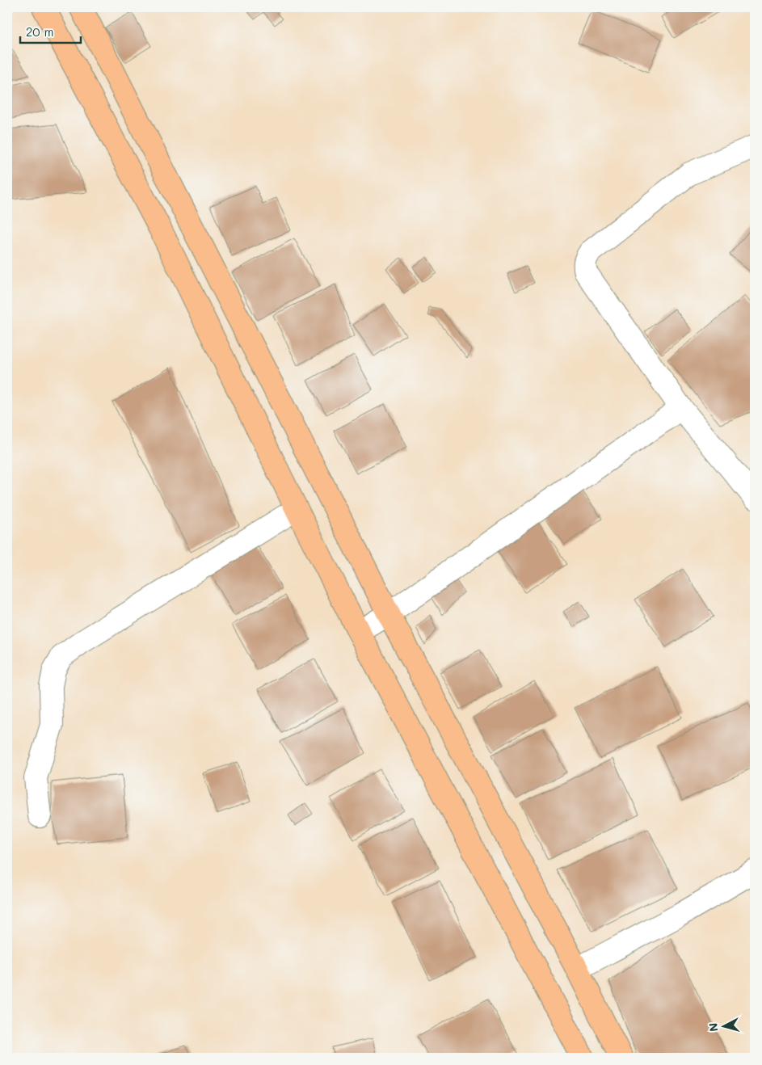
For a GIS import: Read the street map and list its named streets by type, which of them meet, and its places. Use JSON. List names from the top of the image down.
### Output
{
  "scale_bar": "20 m",
  "north": "left"
}
